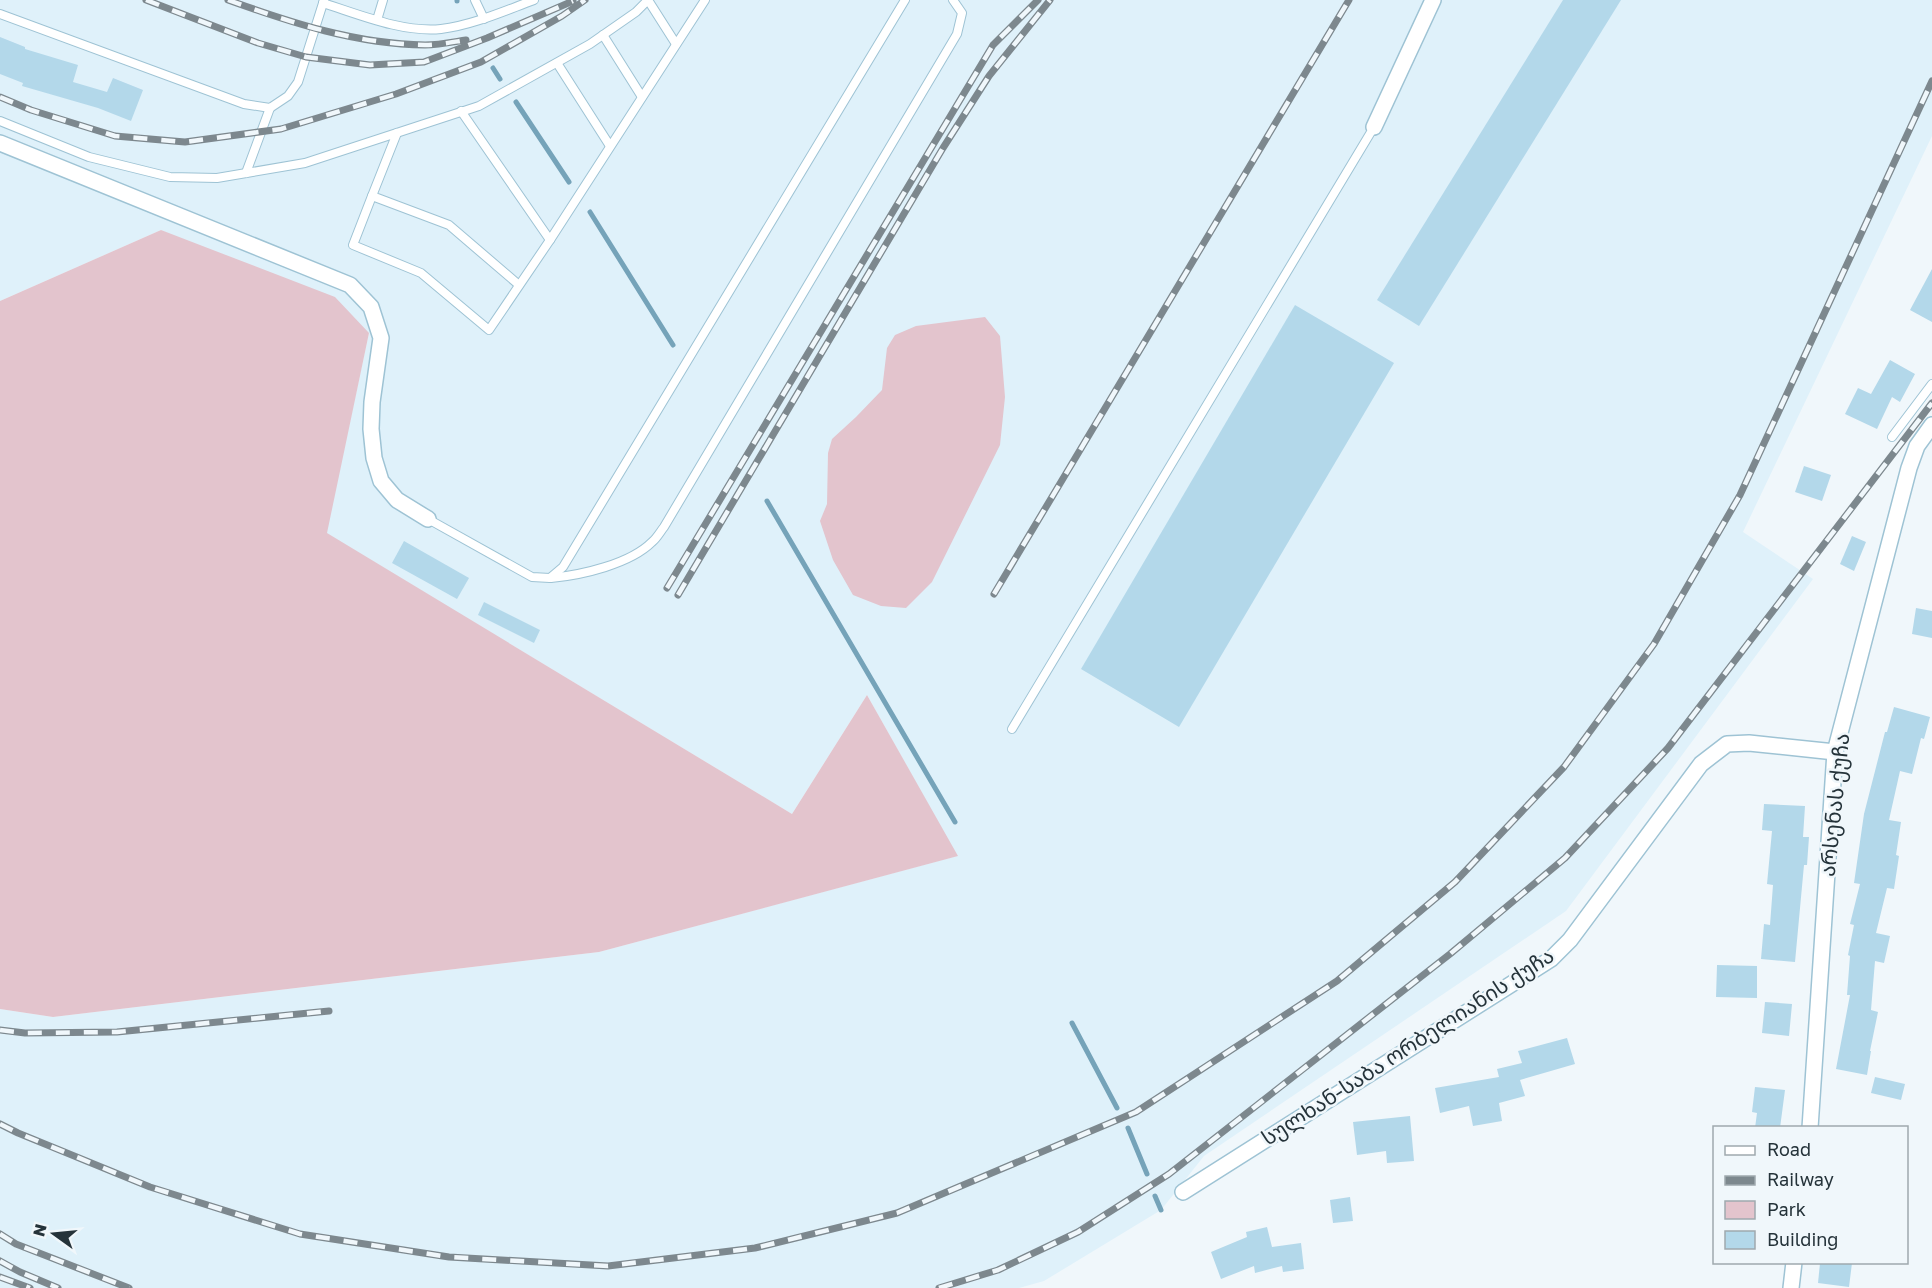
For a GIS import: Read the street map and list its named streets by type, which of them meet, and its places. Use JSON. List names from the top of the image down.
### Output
{
  "streets": {
    "street": ["არსენას ქუჩა", "სულხან-საბა ორბელიანის ქუჩა"]
  },
  "crossings": [
    ["არსენას ქუჩა", "სულხან-საბა ორბელიანის ქუჩა"]
  ],
  "legend": [
    "Road",
    "Railway",
    "Park",
    "Building"
  ],
  "north": "left"
}
